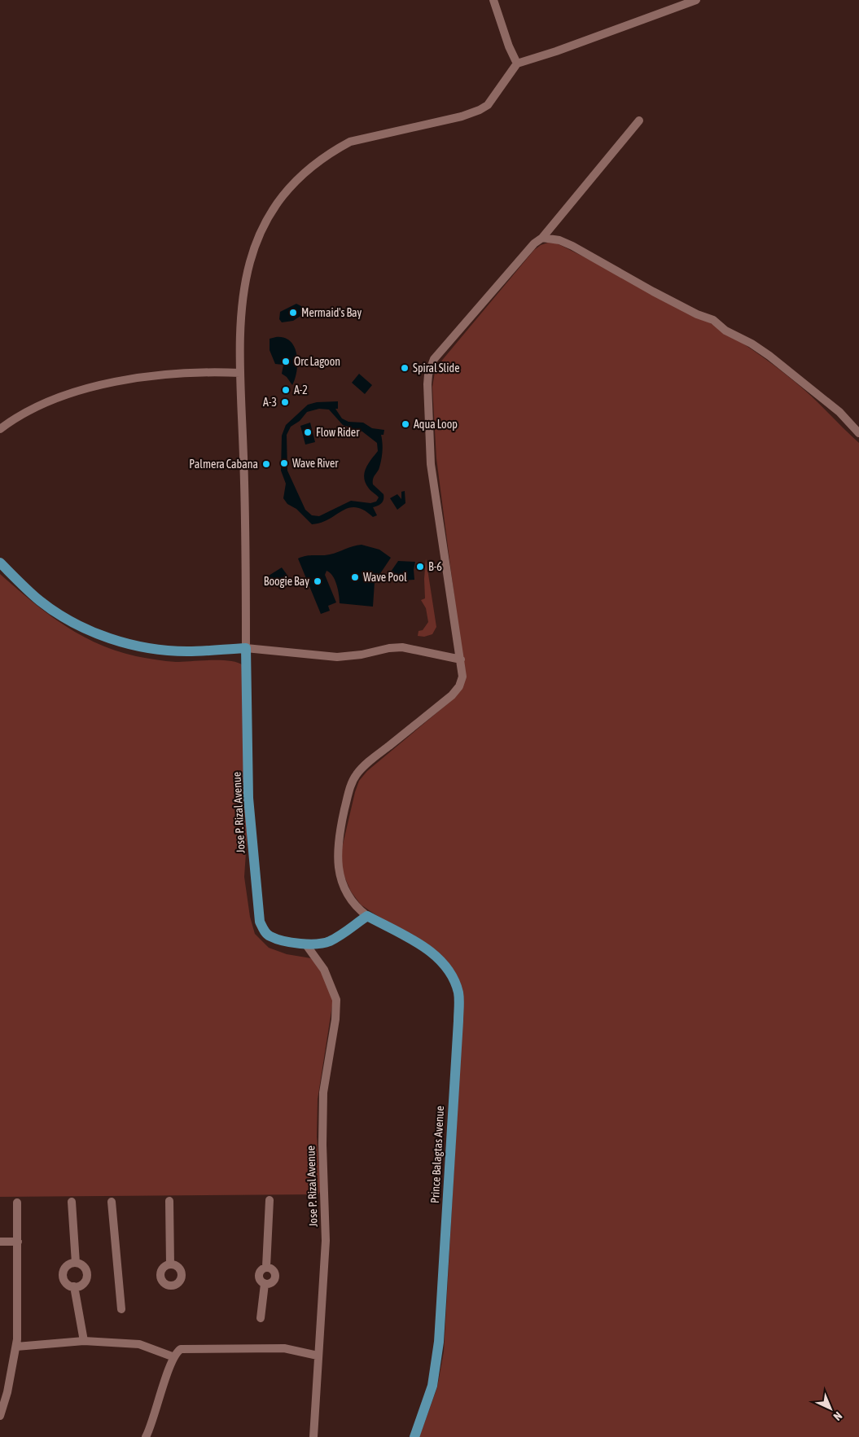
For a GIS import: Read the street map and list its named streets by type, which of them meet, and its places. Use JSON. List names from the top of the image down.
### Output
{
  "streets": {
    "main road": ["Jose P. Rizal Avenue", "Prince Balagtas Avenue"]
  },
  "crossings": [
    ["Jose P. Rizal Avenue", "Prince Balagtas Avenue"]
  ],
  "places": [
    "Mermaid's Bay",
    "Orc Lagoon",
    "Spiral Slide",
    "A-2",
    "A-3",
    "Aqua Loop",
    "Flow Rider",
    "Wave River",
    "Palmera Cabana",
    "B-6",
    "Wave Pool",
    "Boogie Bay"
  ],
  "north": "bottom right"
}
